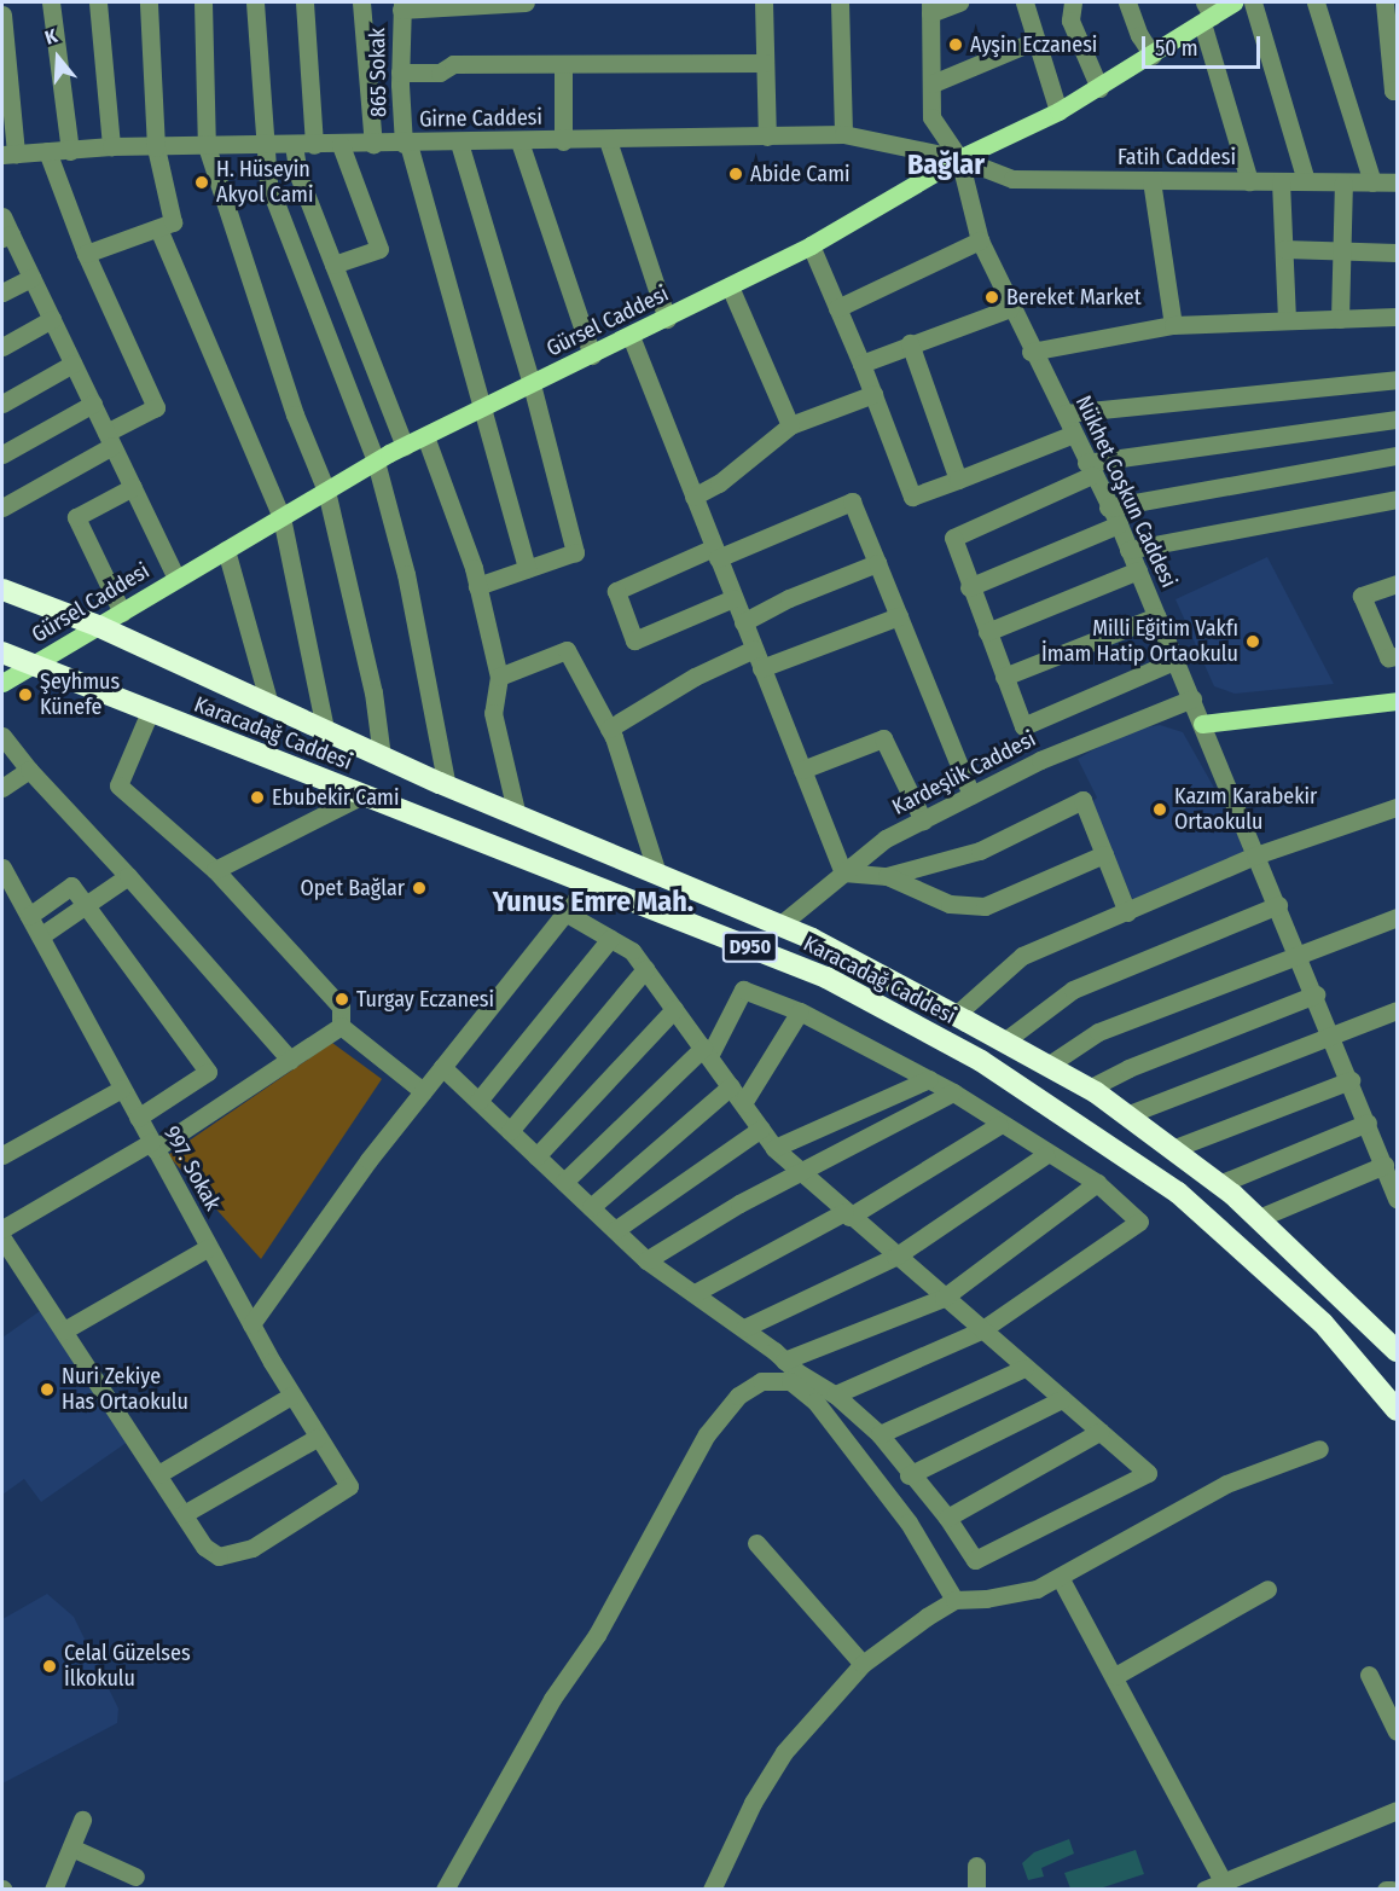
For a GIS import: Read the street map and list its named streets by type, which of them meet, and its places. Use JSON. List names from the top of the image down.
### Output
{
  "streets": {
    "highway": ["Karacadağ Caddesi", "D950"],
    "main road": ["Gürsel Caddesi"],
    "street": [
      "865 Sokak",
      "Girne Caddesi",
      "Fatih Caddesi",
      "Nükhet Coşkun Caddesi",
      "Kardeşlik Caddesi",
      "997. Sokak"
    ]
  },
  "crossings": [
    ["865 Sokak", "Girne Caddesi"],
    ["865 Sokak", "Gürsel Caddesi"],
    ["Girne Caddesi", "Fatih Caddesi"],
    ["Girne Caddesi", "Gürsel Caddesi"],
    ["Girne Caddesi", "Nükhet Coşkun Caddesi"],
    ["Fatih Caddesi", "Gürsel Caddesi"],
    ["Fatih Caddesi", "Nükhet Coşkun Caddesi"],
    ["Gürsel Caddesi", "Nükhet Coşkun Caddesi"],
    ["Gürsel Caddesi", "Karacadağ Caddesi"],
    ["Nükhet Coşkun Caddesi", "Kardeşlik Caddesi"],
    ["Karacadağ Caddesi", "Kardeşlik Caddesi"]
  ],
  "districts": ["Bağlar", "Yunus Emre Mah."],
  "places": [
    "Ayşin Eczanesi",
    "Abide Cami",
    "H. Hüseyin Akyol Cami",
    "Bereket Market",
    "Milli Eğitim Vakfı İmam Hatip Ortaokulu",
    "Şeyhmus Künefe",
    "Ebubekir Cami",
    "Kazım Karabekir Ortaokulu",
    "Opet Bağlar",
    "Turgay Eczanesi",
    "Nuri Zekiye Has Ortaokulu",
    "Celal Güzelses İlkokulu"
  ],
  "scale_bar": "50 m",
  "north": "top"
}
